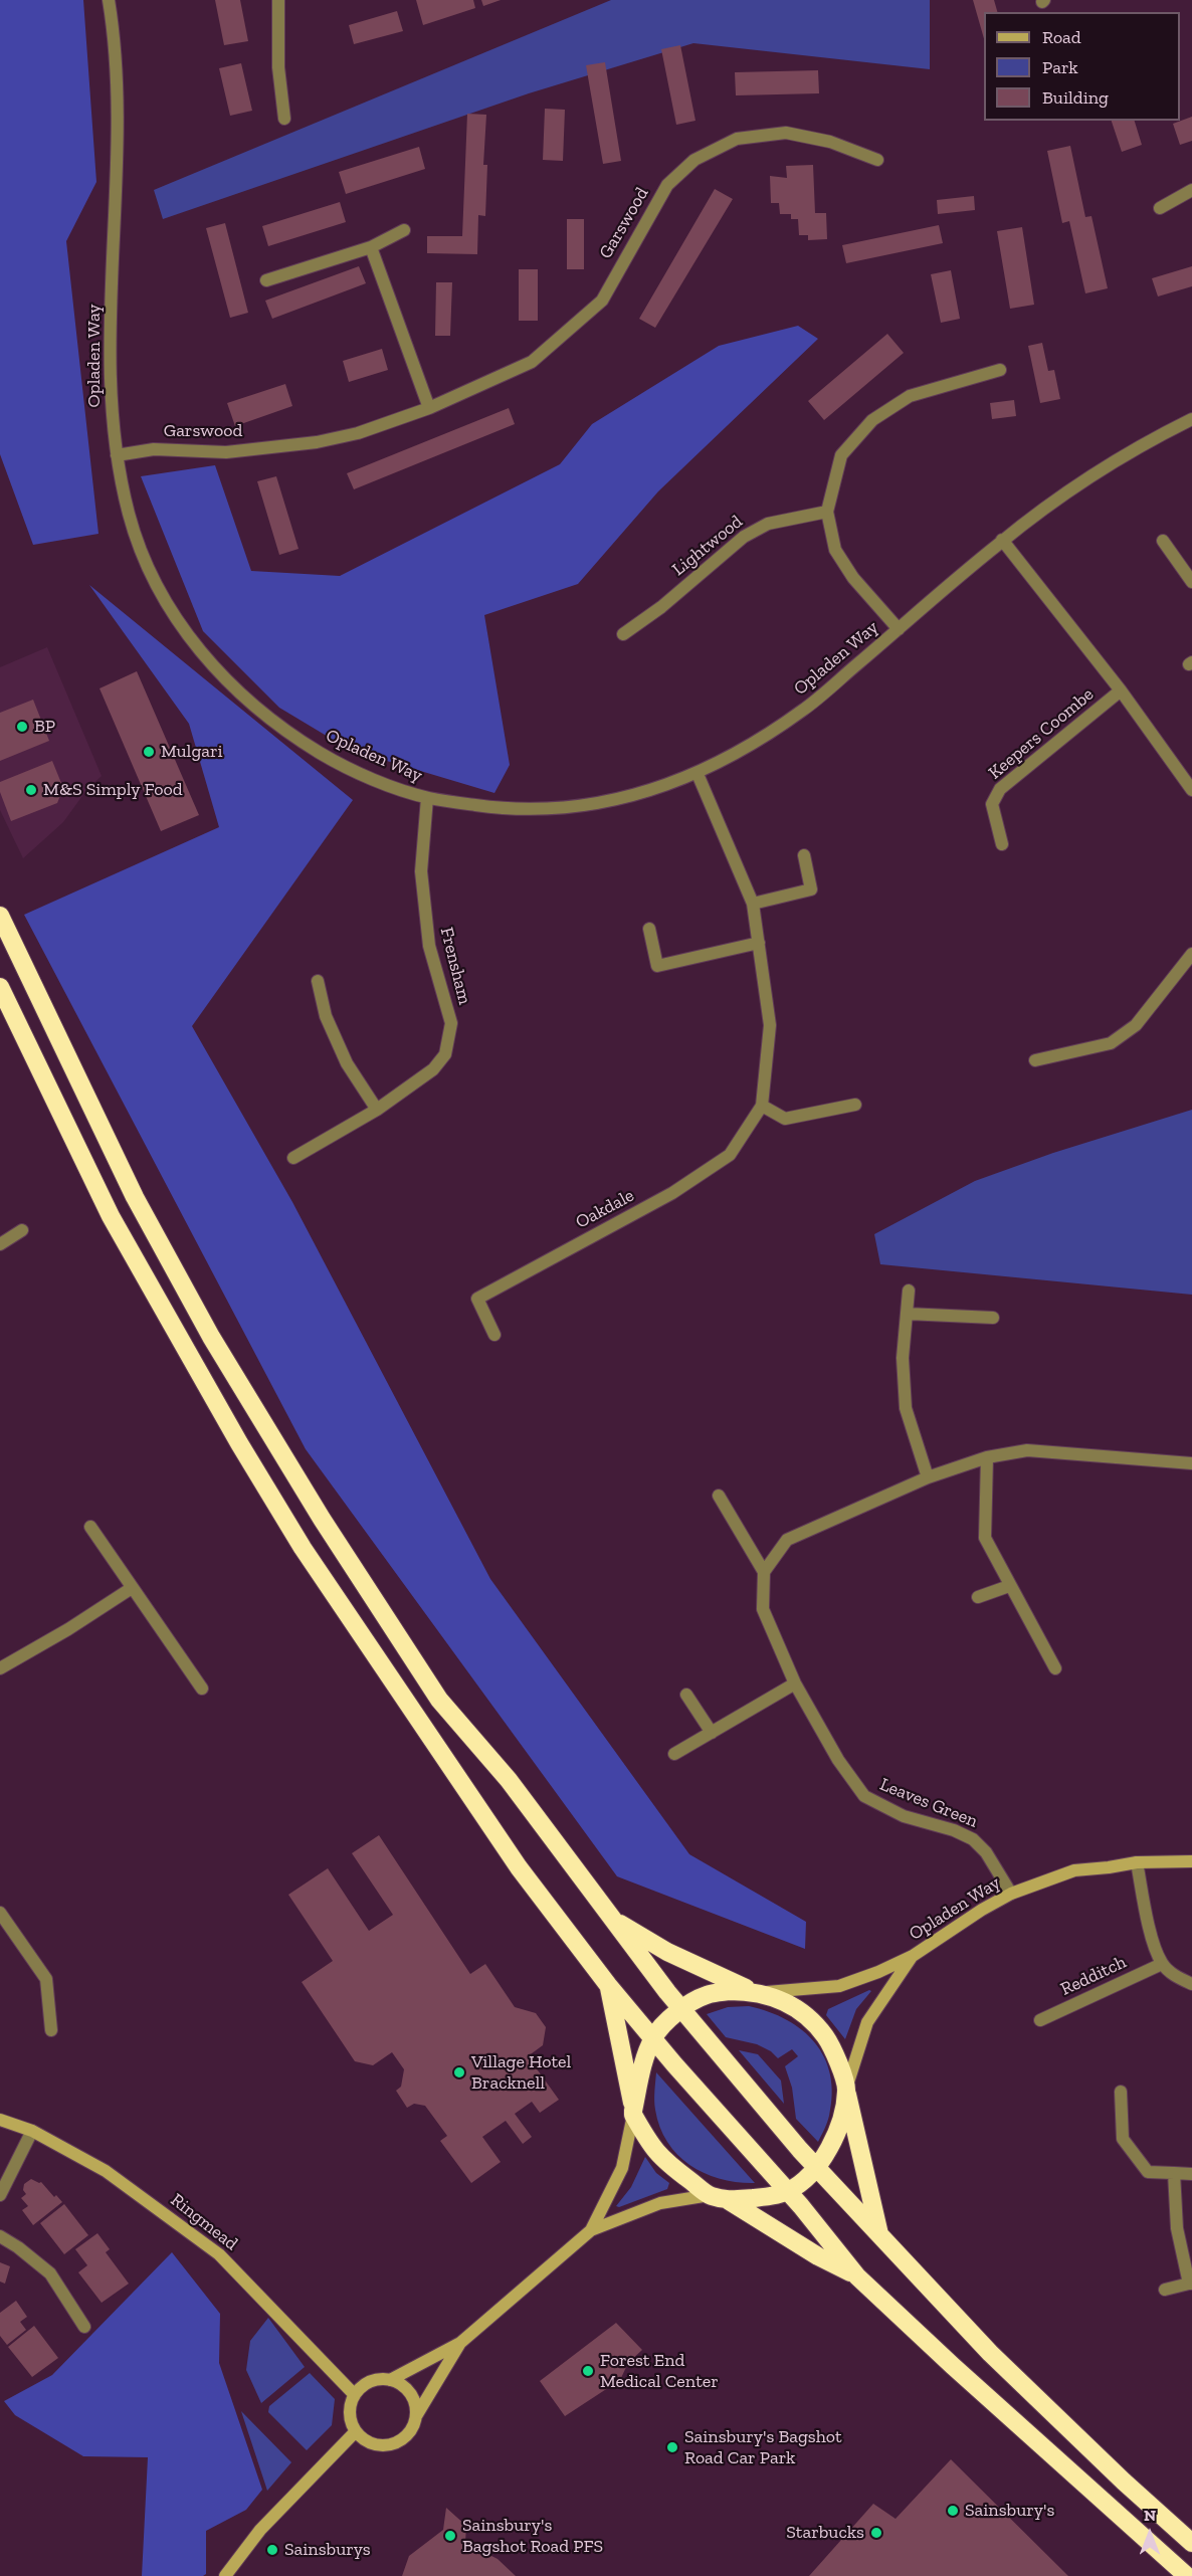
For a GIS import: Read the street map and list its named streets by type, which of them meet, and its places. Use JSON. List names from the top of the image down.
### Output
{
  "streets": {
    "street": [
      "Garswood",
      "Opladen Way",
      "Lightwood",
      "Keepers Coombe",
      "Frensham",
      "Oakdale",
      "Leaves Green",
      "Redditch",
      "Ringmead"
    ]
  },
  "crossings": [
    ["Garswood", "Opladen Way"],
    ["Opladen Way", "Keepers Coombe"],
    ["Opladen Way", "Frensham"],
    ["Opladen Way", "Oakdale"],
    ["Opladen Way", "Leaves Green"]
  ],
  "places": [
    "BP",
    "Mulgari",
    "M&S Simply Food",
    "Village Hotel Bracknell",
    "Forest End Medical Center",
    "Sainsbury's Bagshot Road Car Park",
    "Sainsbury's",
    "Starbucks",
    "Sainsbury's Bagshot Road PFS",
    "Sainsburys"
  ],
  "legend": ["Road", "Park", "Building"],
  "north": "top"
}
